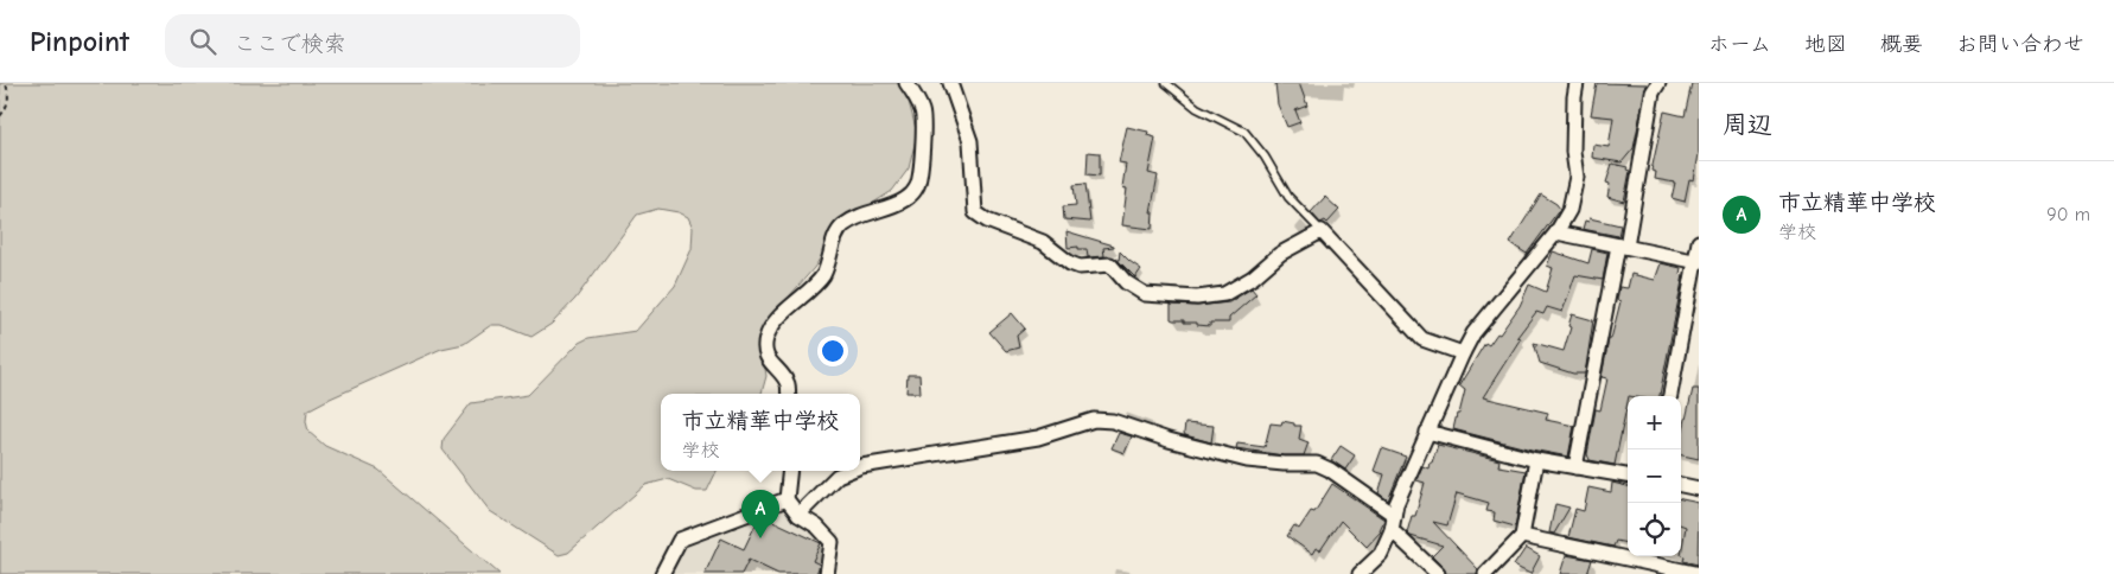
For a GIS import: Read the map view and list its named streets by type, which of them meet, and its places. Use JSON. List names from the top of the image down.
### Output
{
  "page": {
    "header": "Pinpoint",
    "search": "ここで検索",
    "nav": [
      "ホーム",
      "地図",
      "概要",
      "お問い合わせ"
    ],
    "heading": "周辺",
    "list": [
      {
        "mark": "A",
        "name": "市立精華中学校",
        "note": "学校",
        "value": "90 m"
      }
    ],
    "popup": ["市立精華中学校", "学校"],
    "map_buttons": ["+", "−"],
    "pins": "A"
  }
}
